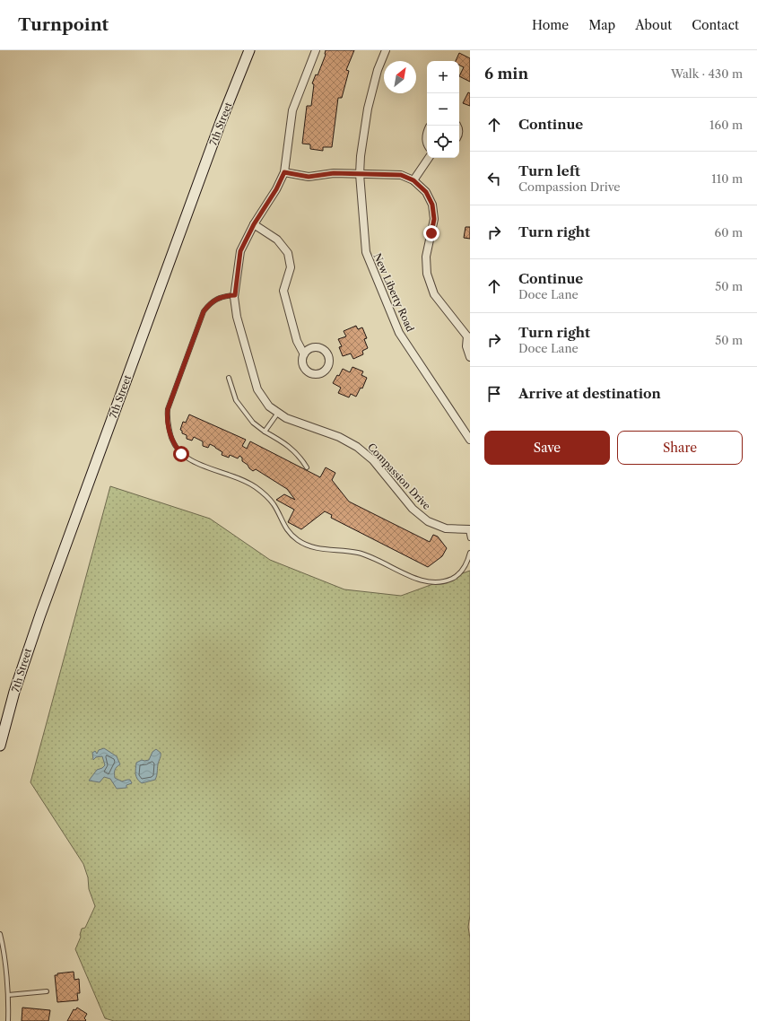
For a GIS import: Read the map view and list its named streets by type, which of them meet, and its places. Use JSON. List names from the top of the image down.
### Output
{
  "streets": {
    "street": ["7th Street", "New Liberty Road", "Compassion Drive"]
  },
  "north": "top right",
  "page": {
    "header": "Turnpoint",
    "nav": [
      "Home",
      "Map",
      "About",
      "Contact"
    ],
    "heading": ["6 min", "Walk · 430 m"],
    "map_buttons": ["+", "−"],
    "list": [
      ["Continue", "160 m"],
      ["Turn left", "Compassion Drive", "110 m"],
      ["Turn right", "60 m"],
      ["Continue", "Doce Lane", "50 m"],
      ["Turn right", "Doce Lane", "50 m"],
      "Arrive at destination"
    ],
    "buttons": ["Save", "Share"]
  }
}
